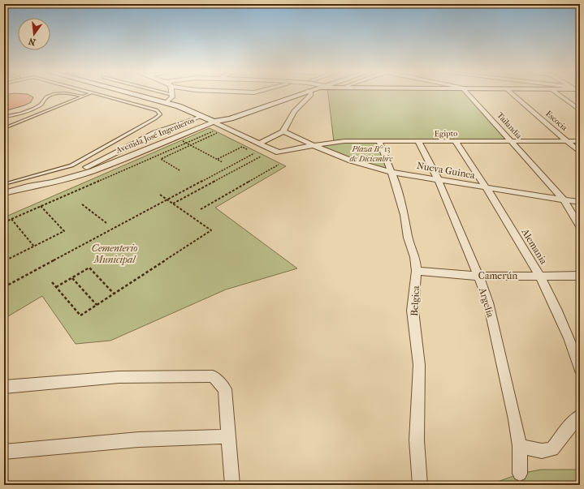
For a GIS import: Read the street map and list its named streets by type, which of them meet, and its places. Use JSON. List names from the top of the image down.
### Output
{
  "streets": {
    "street": [
      "Escocia",
      "Tailandia",
      "Egipto",
      "Avenida José Ingenieros",
      "Nueva Guinea",
      "Alemania",
      "Camerún",
      "Belgica",
      "Argelia"
    ]
  },
  "crossings": [
    ["Escocia", "Egipto"],
    ["Tailandia", "Egipto"],
    ["Tailandia", "Nueva Guinea"],
    ["Egipto", "Avenida José Ingenieros"],
    ["Egipto", "Nueva Guinea"],
    ["Egipto", "Alemania"],
    ["Egipto", "Belgica"],
    ["Egipto", "Argelia"],
    ["Nueva Guinea", "Alemania"],
    ["Nueva Guinea", "Belgica"],
    ["Nueva Guinea", "Argelia"],
    ["Alemania", "Camerún"],
    ["Camerún", "Belgica"],
    ["Camerún", "Argelia"]
  ],
  "parks": ["Plaza B° 13 de Diciembre", "Cementerio Municipal"],
  "north": "bottom"
}
